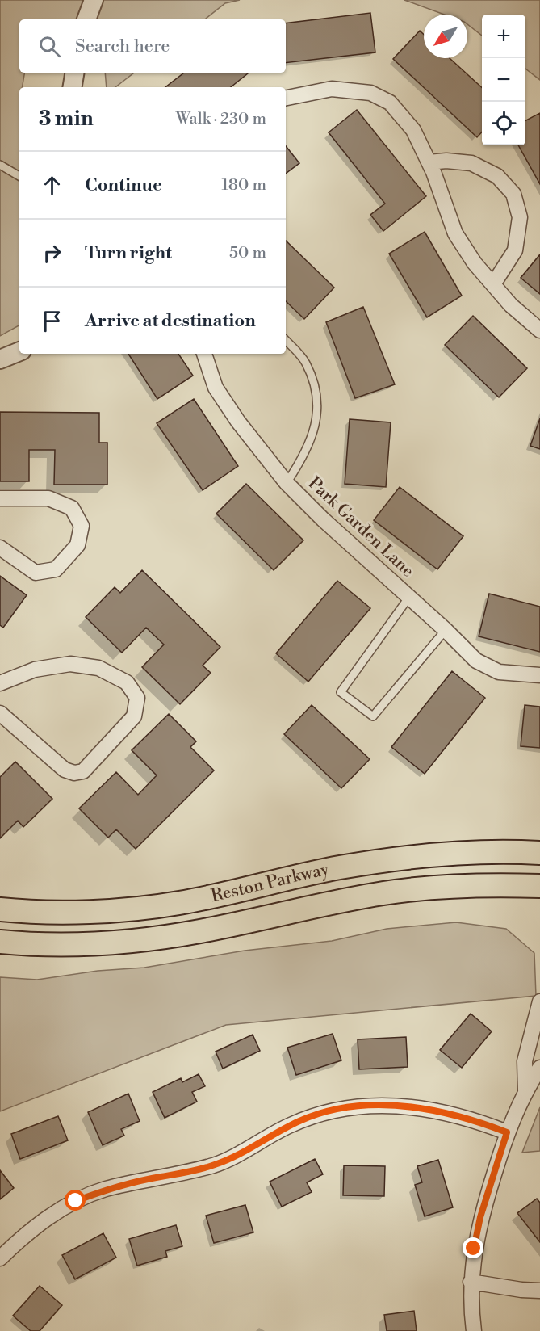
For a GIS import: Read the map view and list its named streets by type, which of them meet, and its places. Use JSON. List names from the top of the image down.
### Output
{
  "streets": {
    "main road": ["Reston Parkway"],
    "street": ["Park Garden Lane"]
  },
  "north": "bottom left",
  "page": {
    "map_buttons": ["+", "−"],
    "search": "Search here",
    "heading": ["3 min", "Walk · 230 m"],
    "list": [
      ["Continue", "180 m"],
      ["Turn right", "50 m"],
      "Arrive at destination"
    ]
  }
}
